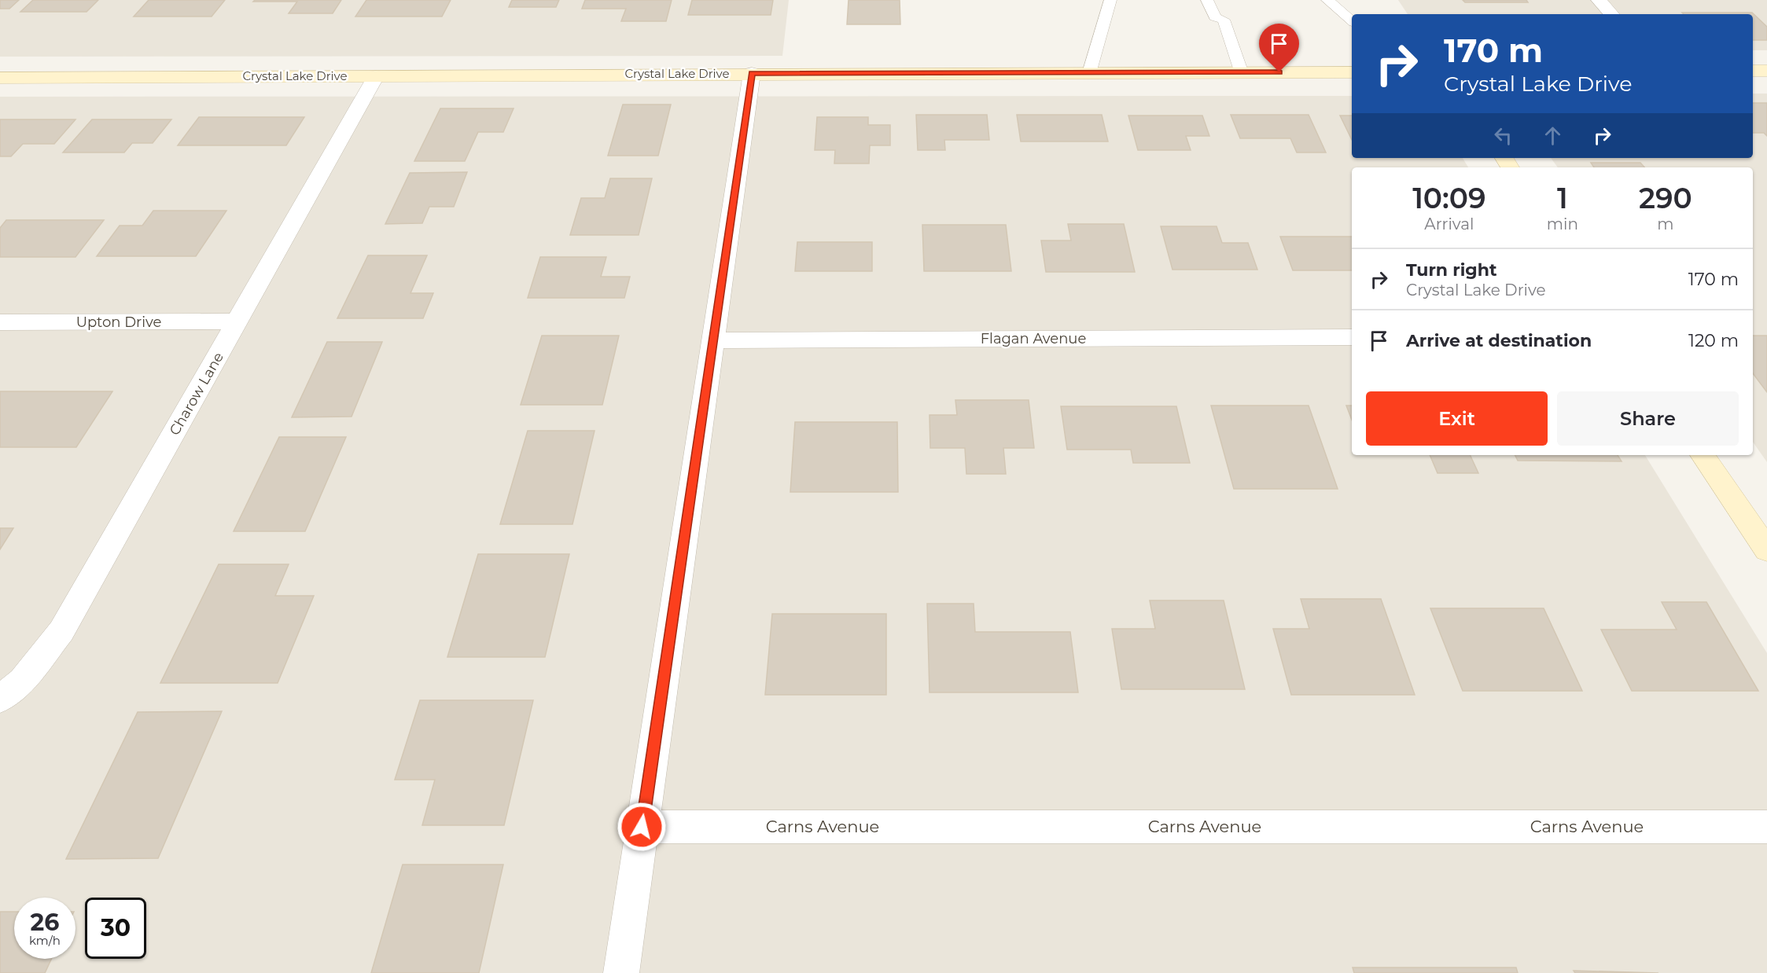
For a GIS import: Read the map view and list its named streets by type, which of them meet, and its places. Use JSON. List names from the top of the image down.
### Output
{
  "streets": {
    "street": [
      "Crystal Lake Drive",
      "Upton Drive",
      "Flagan Avenue",
      "Charow Lane",
      "Carns Avenue"
    ]
  },
  "crossings": [
    ["Crystal Lake Drive", "Charow Lane"],
    ["Upton Drive", "Charow Lane"]
  ],
  "page": {
    "turn": ["170 m", "Crystal Lake Drive"],
    "eta": [
      "10:09",
      "Arrival",
      "1",
      "min",
      "290",
      "m"
    ],
    "list": [
      {
        "name": "Turn right",
        "note": "Crystal Lake Drive",
        "value": "170 m"
      },
      {
        "name": "Arrive at destination",
        "value": "120 m"
      }
    ],
    "buttons": ["Exit", "Share"],
    "speed": "26 km/h",
    "limit": "30"
  }
}
